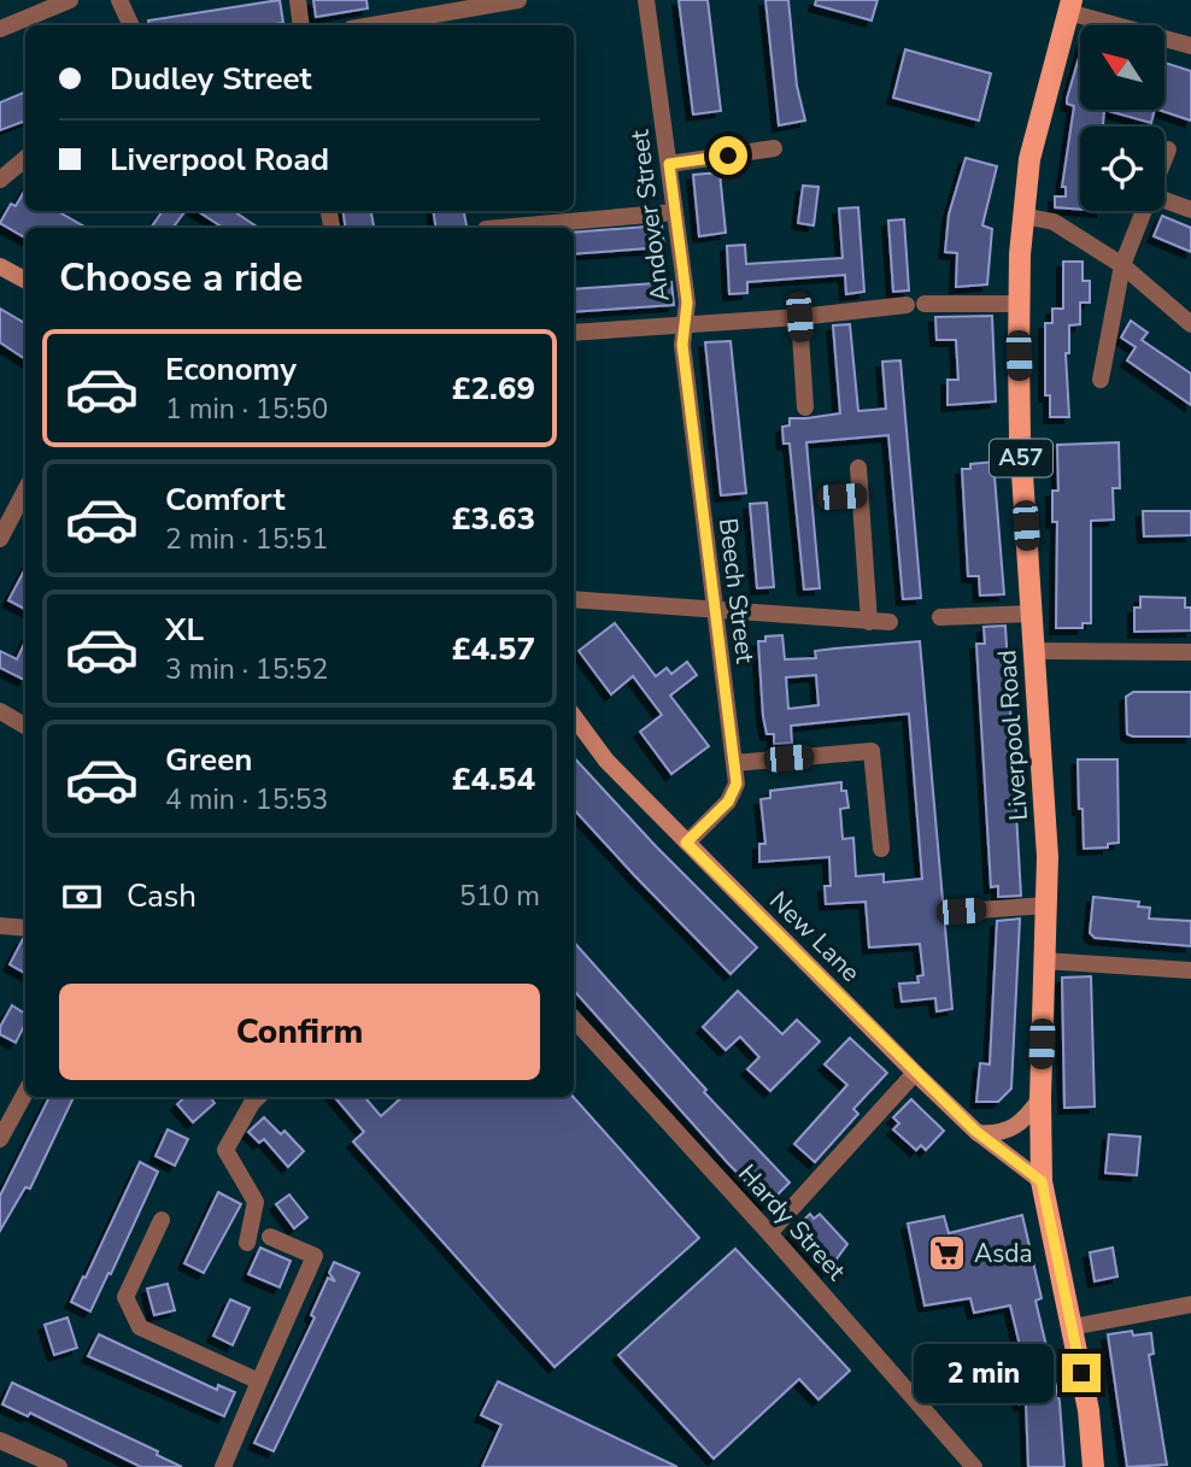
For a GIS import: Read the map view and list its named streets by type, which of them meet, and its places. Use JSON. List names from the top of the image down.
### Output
{
  "streets": {
    "main road": ["A57", "Liverpool Road"],
    "street": [
      "Andover Street",
      "Beech Street",
      "New Lane",
      "Hardy Street"
    ]
  },
  "crossings": [
    ["Andover Street", "Beech Street"],
    ["Beech Street", "New Lane"],
    ["Liverpool Road", "New Lane"]
  ],
  "places": {
    "supermarket": ["Asda"]
  },
  "north": "top left",
  "page": {
    "banner": ["Dudley Street", "Liverpool Road"],
    "heading": "Choose a ride",
    "list": [
      {
        "name": "Economy",
        "note": "1 min · 15:50",
        "value": "£2.69"
      },
      {
        "name": "Comfort",
        "note": "2 min · 15:51",
        "value": "£3.63"
      },
      {
        "name": "XL",
        "note": "3 min · 15:52",
        "value": "£4.57"
      },
      {
        "name": "Green",
        "note": "4 min · 15:53",
        "value": "£4.54"
      }
    ],
    "pay": ["Cash", "510 m"],
    "buttons": "Confirm",
    "bubble": "2 min"
  }
}
